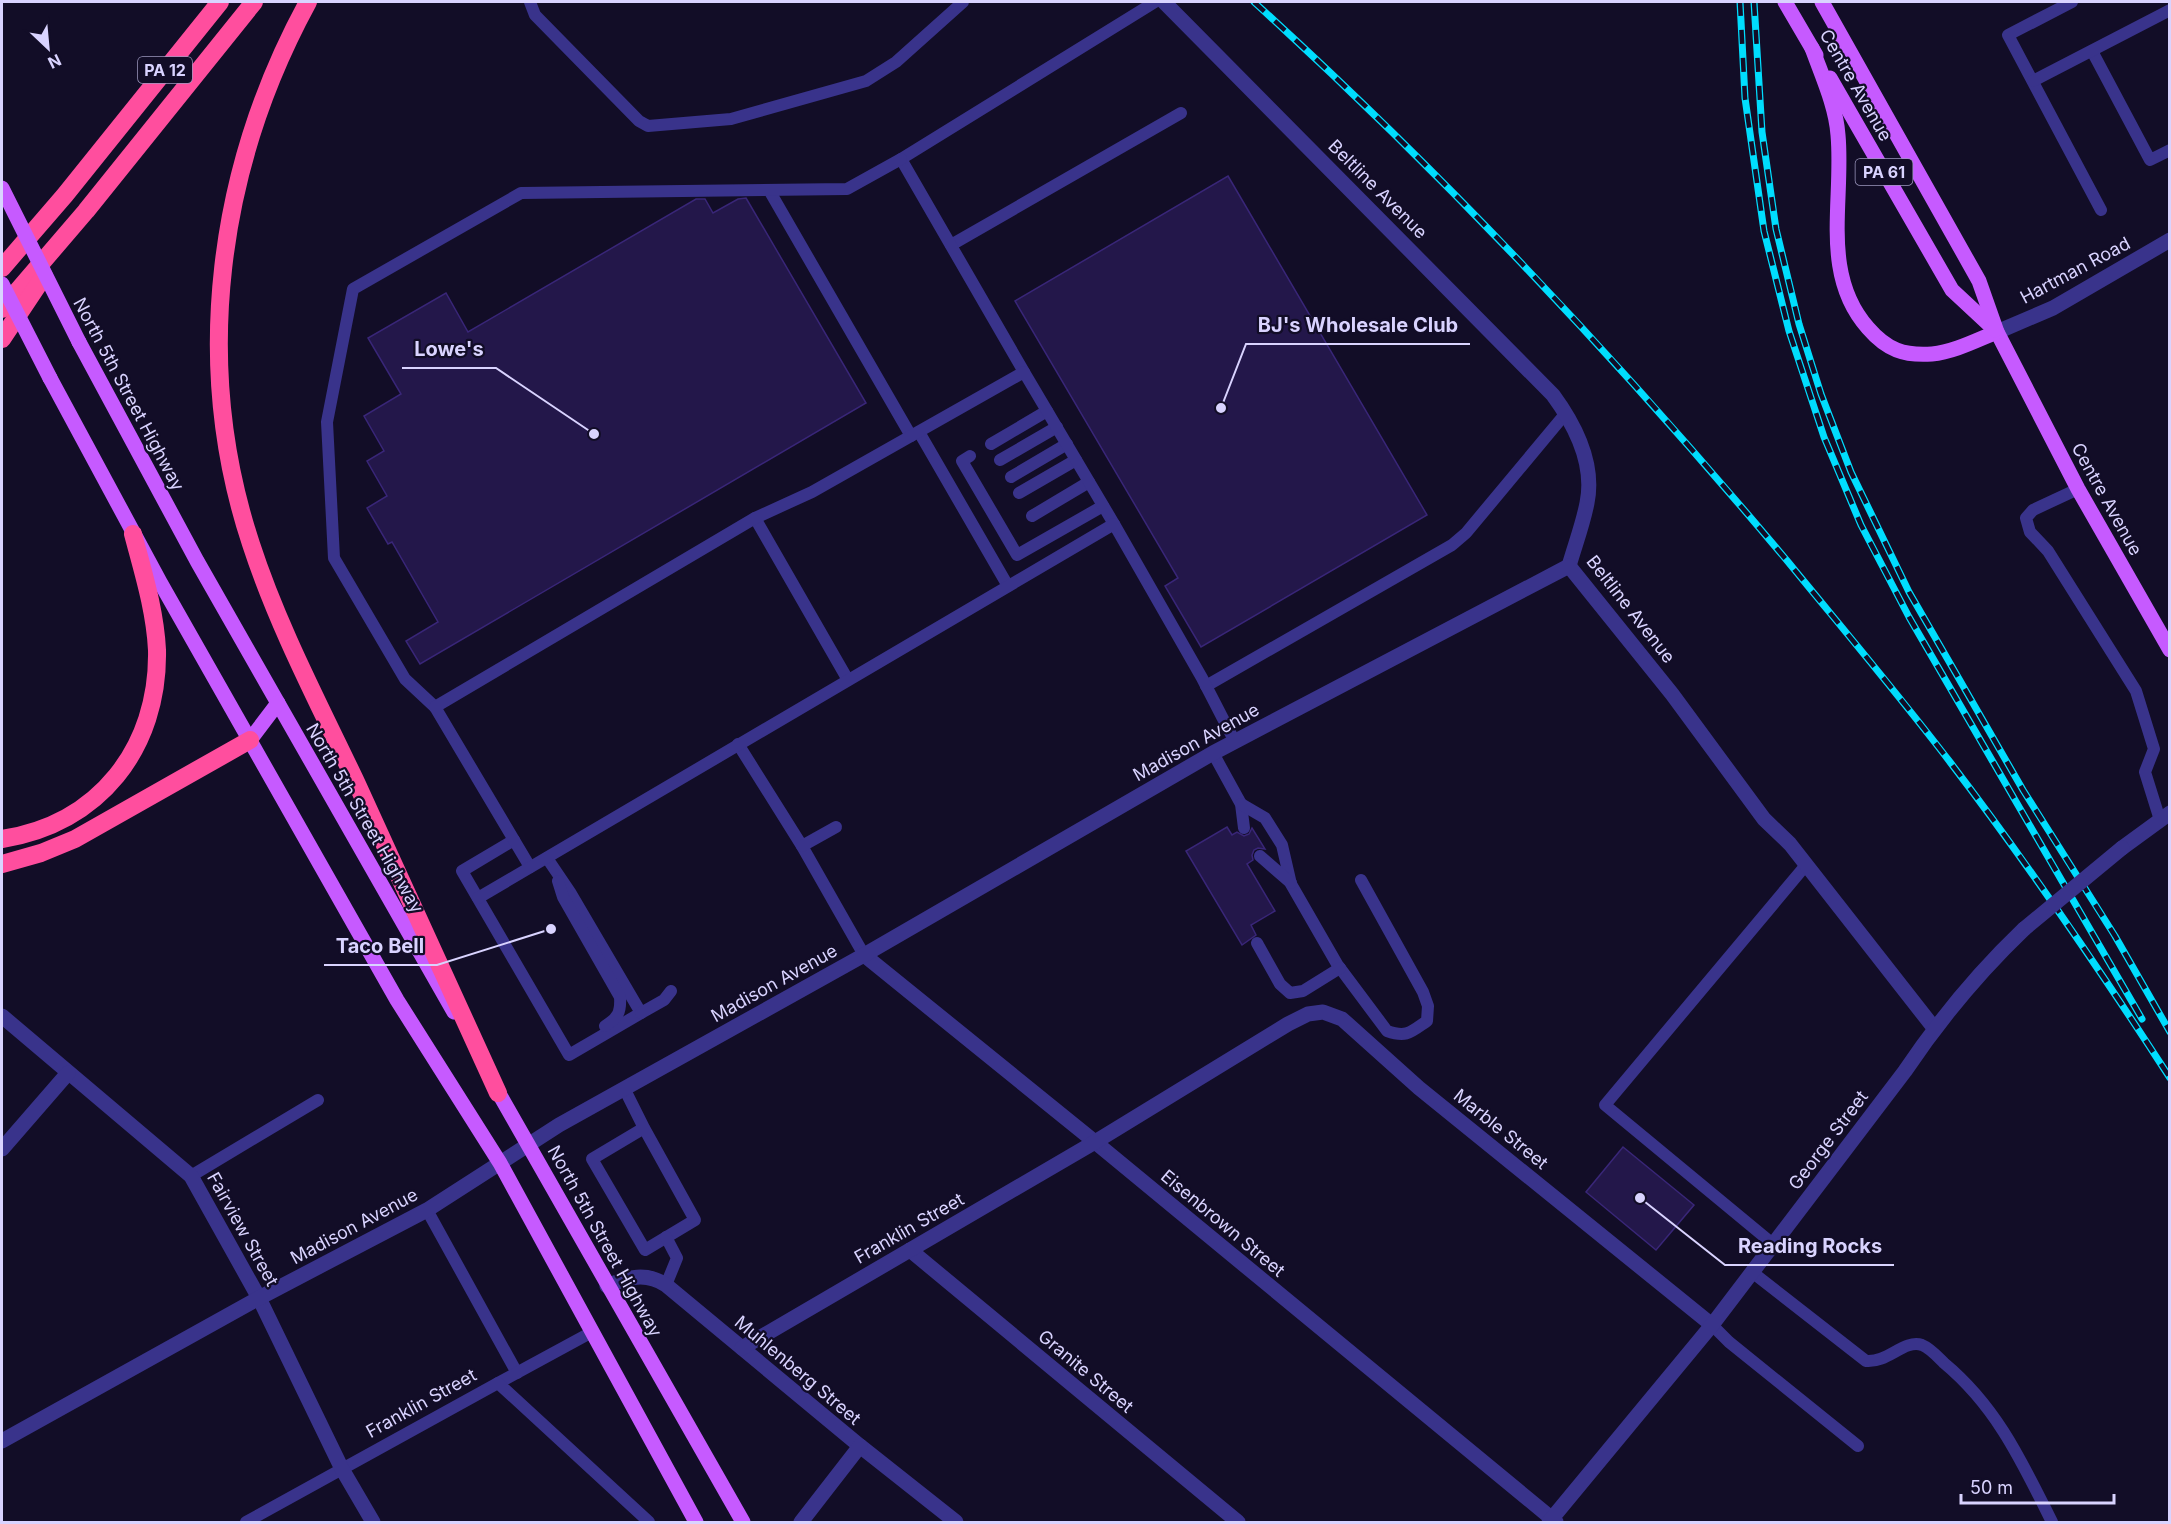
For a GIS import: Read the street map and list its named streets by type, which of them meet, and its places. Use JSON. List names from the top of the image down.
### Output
{
  "streets": {
    "highway": ["PA 12"],
    "main road": ["Centre Avenue", "PA 61", "North 5th Street Highway"],
    "street": [
      "Beltline Avenue",
      "Hartman Road",
      "Madison Avenue",
      "Marble Street",
      "George Street",
      "Eisenbrown Street",
      "Franklin Street",
      "Fairview Street",
      "Muhlenberg Street",
      "Granite Street"
    ]
  },
  "crossings": [
    ["Centre Avenue", "Hartman Road"],
    ["Beltline Avenue", "Madison Avenue"],
    ["Beltline Avenue", "George Street"],
    ["North 5th Street Highway", "Madison Avenue"],
    ["North 5th Street Highway", "Muhlenberg Street"],
    ["Madison Avenue", "Eisenbrown Street"],
    ["Madison Avenue", "Fairview Street"],
    ["Marble Street", "George Street"],
    ["Marble Street", "Eisenbrown Street"],
    ["Marble Street", "Franklin Street"],
    ["George Street", "Eisenbrown Street"],
    ["Eisenbrown Street", "Franklin Street"],
    ["Franklin Street", "Fairview Street"],
    ["Franklin Street", "Muhlenberg Street"],
    ["Franklin Street", "Granite Street"]
  ],
  "places": [
    "BJ's Wholesale Club",
    "Lowe's",
    "Taco Bell",
    "Reading Rocks"
  ],
  "scale_bar": "50 m",
  "north": "bottom right"
}
